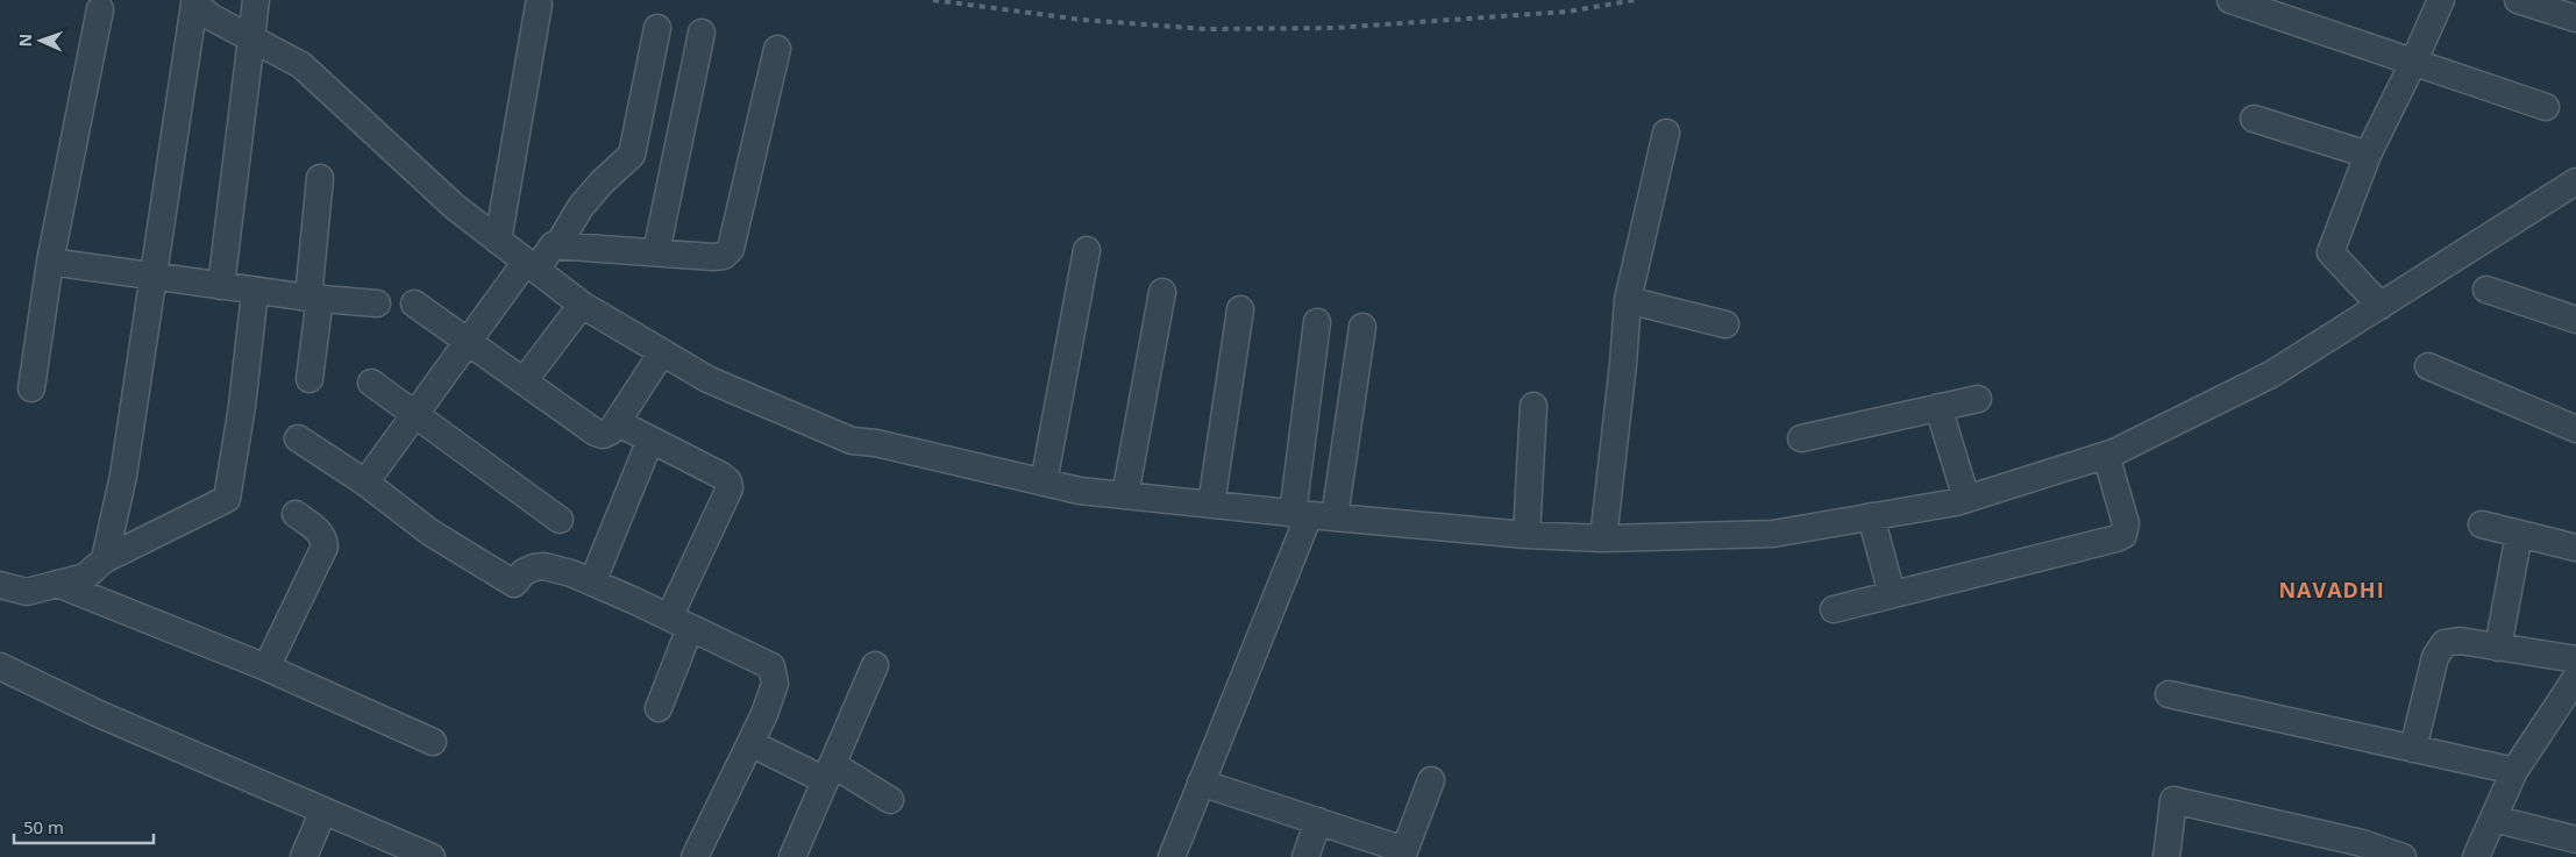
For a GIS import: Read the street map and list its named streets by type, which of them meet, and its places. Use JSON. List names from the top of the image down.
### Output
{
  "districts": ["NAVADHI"],
  "scale_bar": "50 m",
  "north": "left"
}
